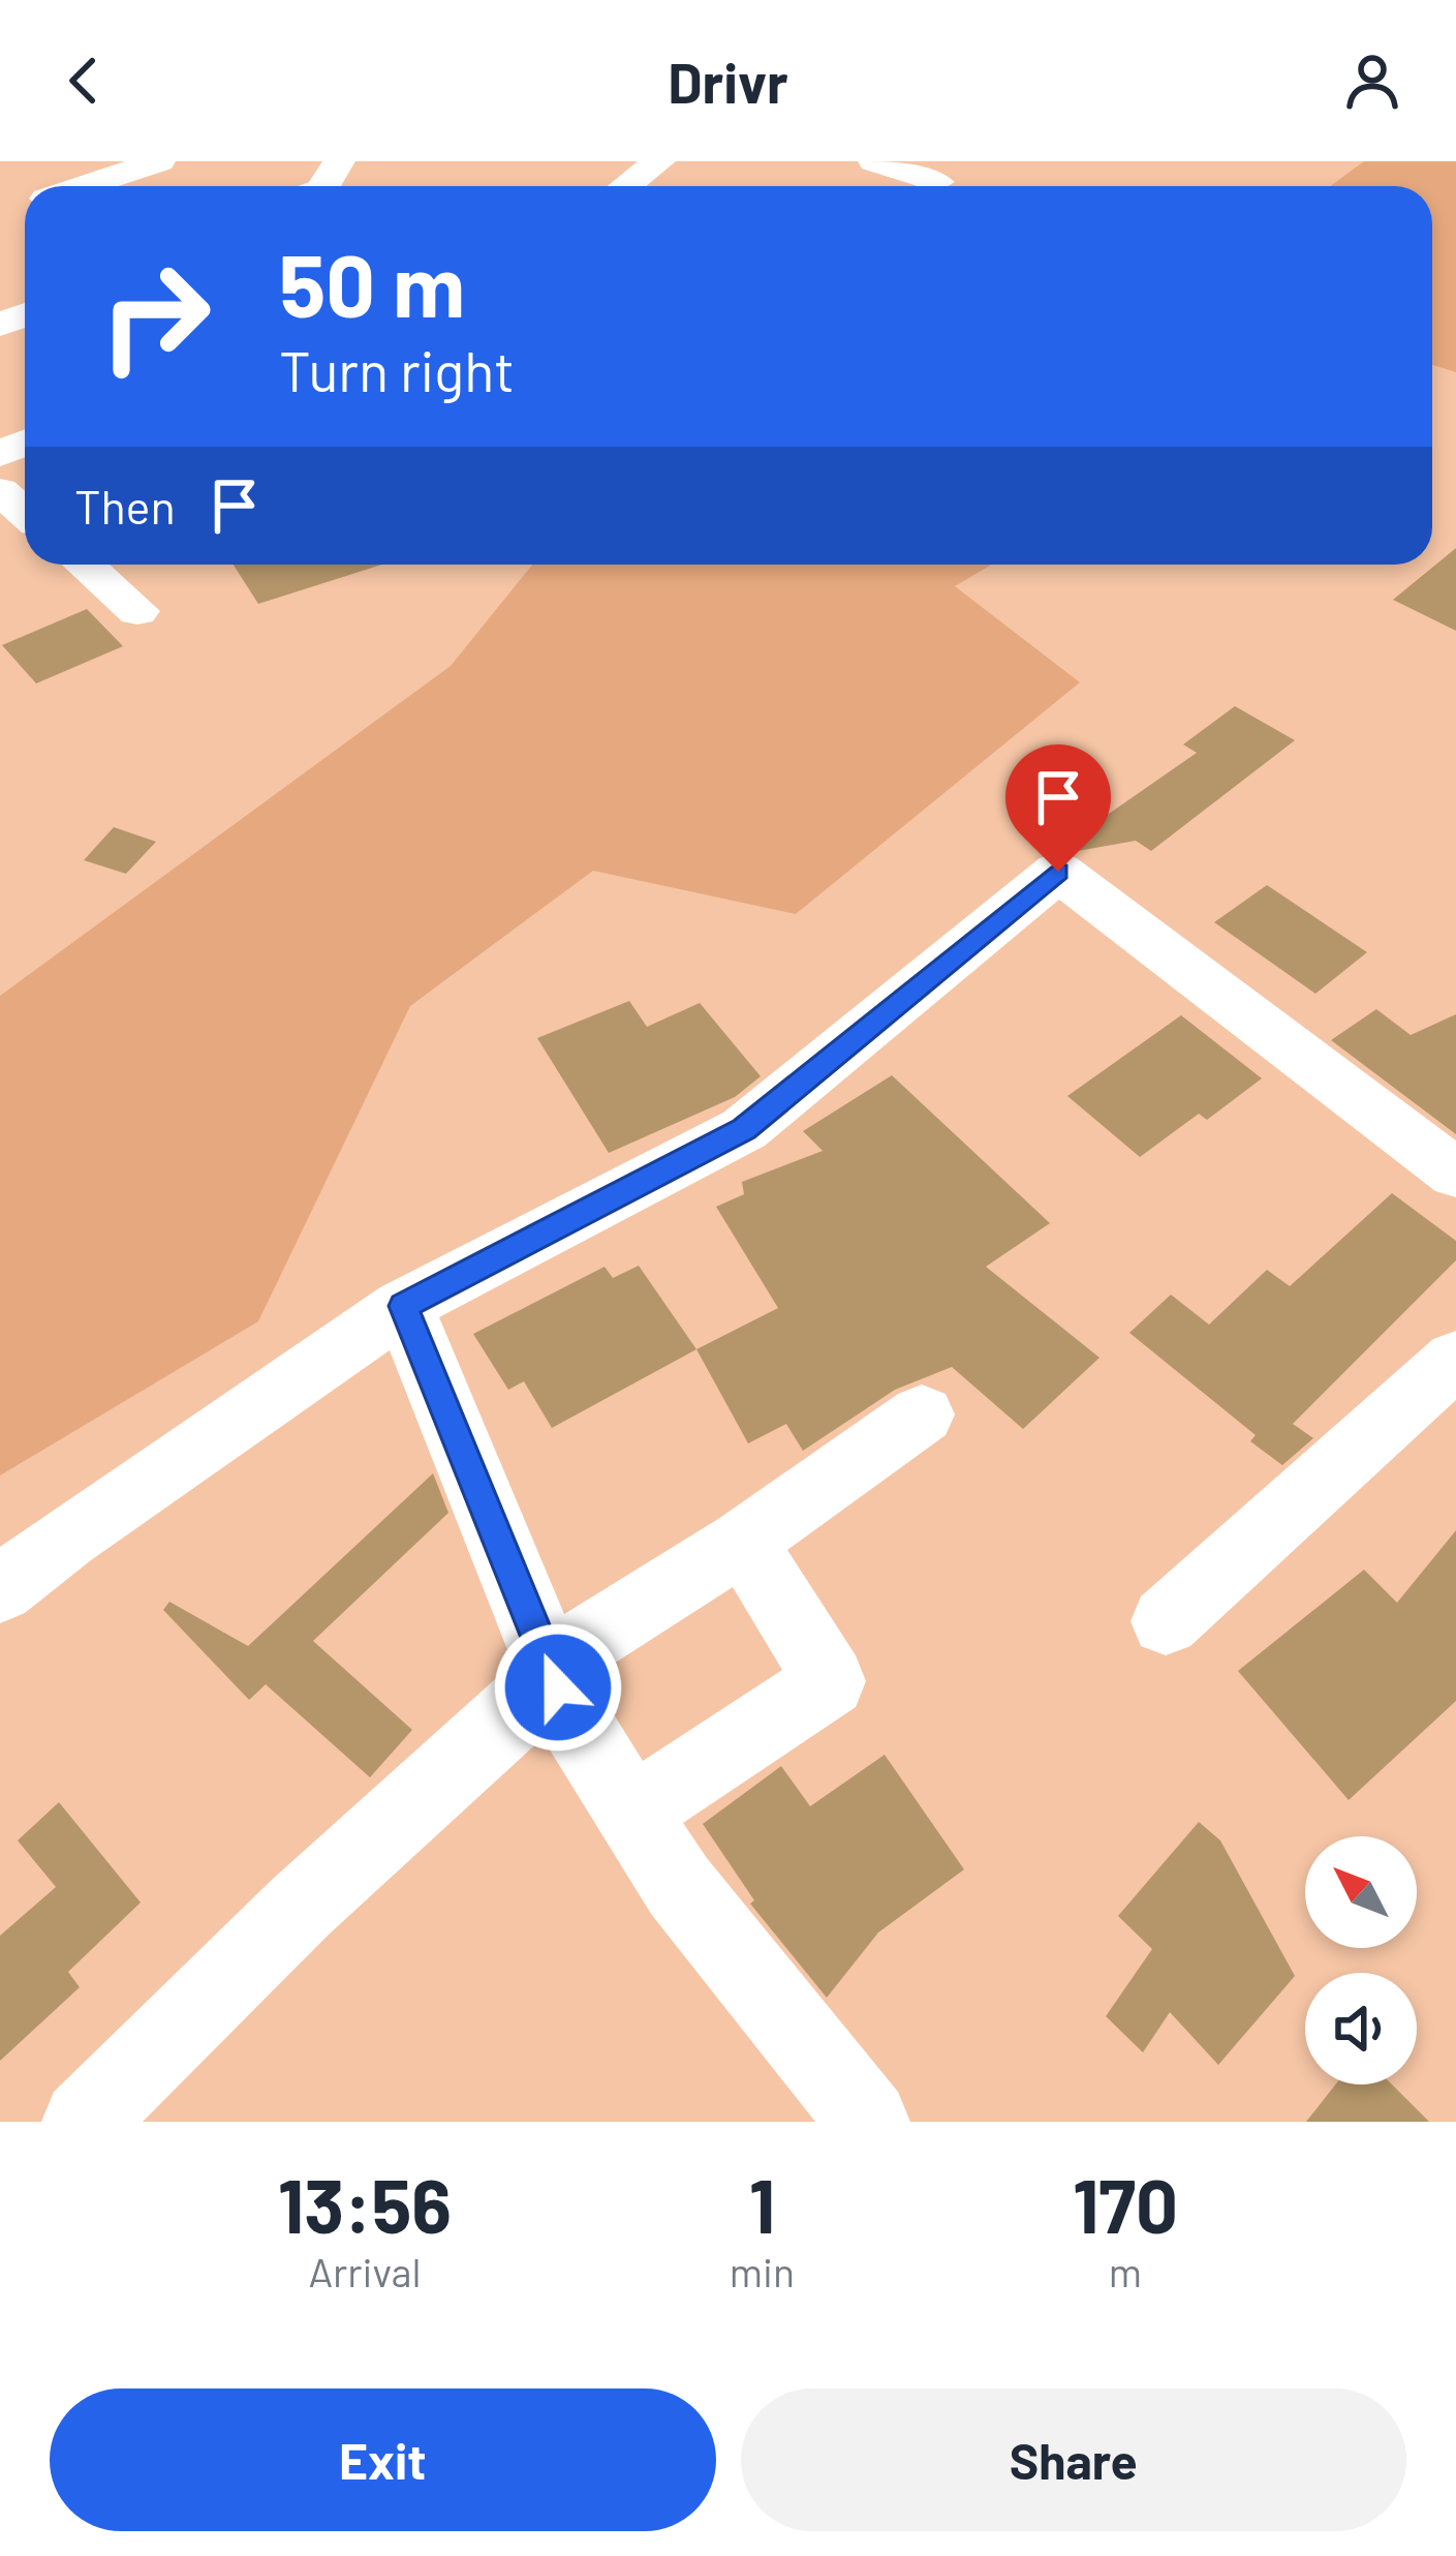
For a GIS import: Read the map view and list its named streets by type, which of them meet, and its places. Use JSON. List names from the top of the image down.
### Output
{
  "north": "top left",
  "page": {
    "header": "Drivr",
    "turn": ["50 m", "Turn right"],
    "then": "Then",
    "eta": [
      "13:56",
      "Arrival",
      "1",
      "min",
      "170",
      "m"
    ],
    "buttons": ["Exit", "Share"]
  }
}
